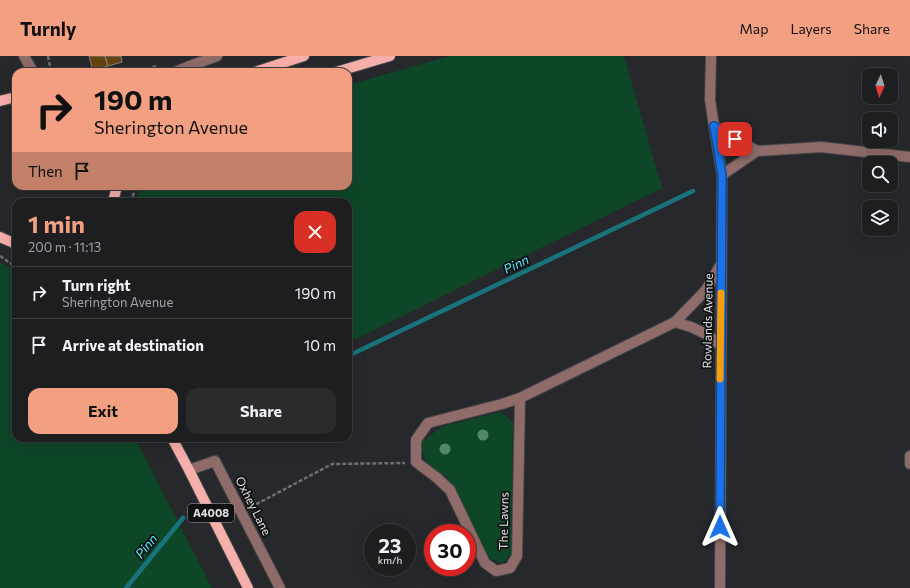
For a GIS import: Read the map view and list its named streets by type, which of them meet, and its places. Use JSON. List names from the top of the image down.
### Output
{
  "streets": {
    "main road": ["A4008"],
    "street": ["Rowlands Avenue", "Oxhey Lane", "The Lawns"]
  },
  "crossings": [
    ["Oxhey Lane", "A4008"]
  ],
  "water": ["Pinn"],
  "north": "bottom",
  "page": {
    "header": "Turnly",
    "nav": ["Map", "Layers", "Share"],
    "turn": ["190 m", "Sherington Avenue"],
    "then": "Then",
    "heading": ["1 min", "200 m · 11:13"],
    "list": [
      {
        "name": "Turn right",
        "note": "Sherington Avenue",
        "value": "190 m"
      },
      {
        "name": "Arrive at destination",
        "value": "10 m"
      }
    ],
    "buttons": ["Exit", "Share"],
    "speed": "23 km/h",
    "limit": "30"
  }
}
